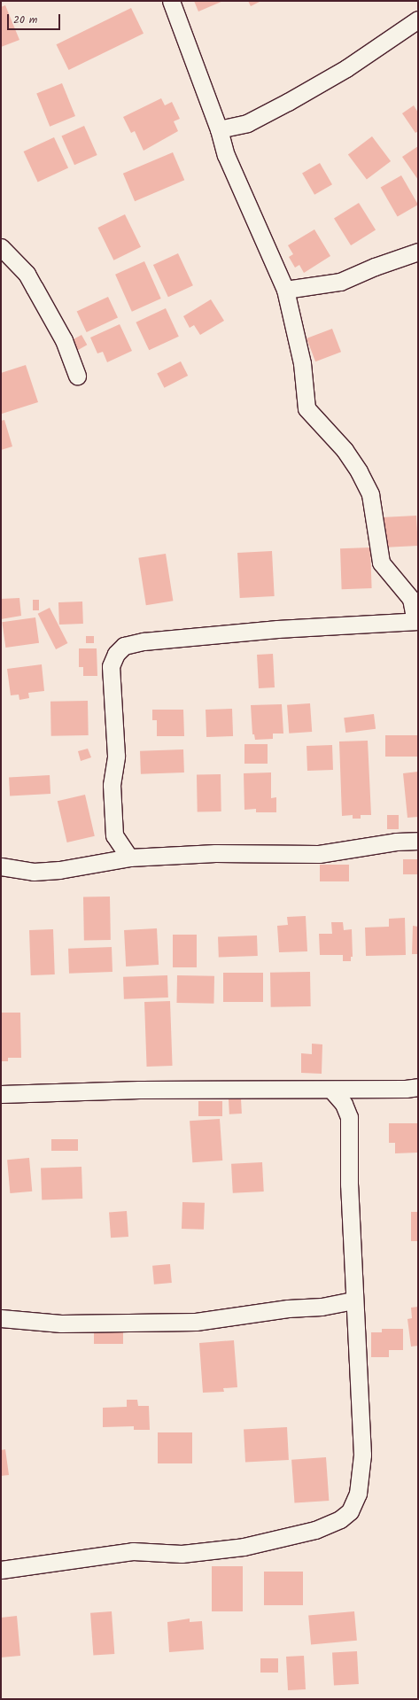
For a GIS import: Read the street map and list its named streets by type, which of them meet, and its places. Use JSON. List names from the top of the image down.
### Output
{
  "scale_bar": "20 m"
}
